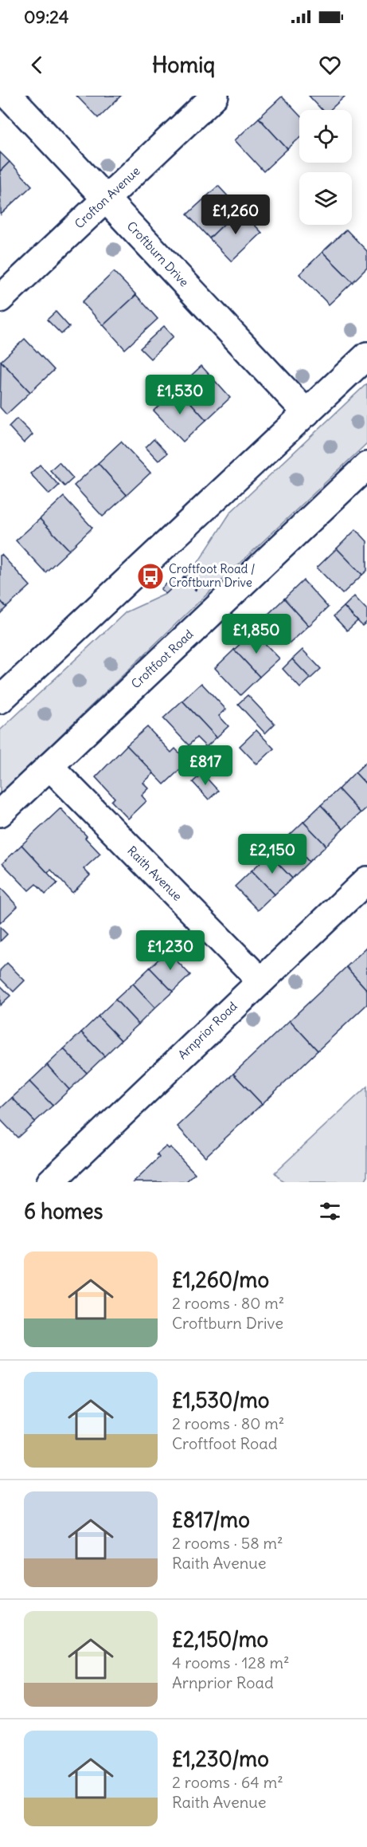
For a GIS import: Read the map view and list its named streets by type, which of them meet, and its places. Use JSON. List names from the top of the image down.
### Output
{
  "streets": {
    "street": [
      "Crofton Avenue",
      "Croftburn Drive",
      "Croftfoot Road",
      "Raith Avenue",
      "Arnprior Road"
    ]
  },
  "crossings": [
    ["Crofton Avenue", "Croftburn Drive"],
    ["Croftfoot Road", "Raith Avenue"],
    ["Raith Avenue", "Arnprior Road"]
  ],
  "places": {
    "bus stop": ["Croftfoot Road / Croftburn Drive"]
  },
  "page": {
    "status": "09:24",
    "header": "Homiq",
    "price": [
      "£1,260",
      "£1,530",
      "£1,850",
      "£817",
      "£2,150",
      "£1,230"
    ],
    "heading": "6 homes",
    "list": [
      {
        "name": "£1,260/mo",
        "note": "2 rooms · 80 m² · Croftburn Drive"
      },
      {
        "name": "£1,530/mo",
        "note": "2 rooms · 80 m² · Croftfoot Road"
      },
      {
        "name": "£817/mo",
        "note": "2 rooms · 58 m² · Raith Avenue"
      },
      {
        "name": "£2,150/mo",
        "note": "4 rooms · 128 m² · Arnprior Road"
      },
      {
        "name": "£1,230/mo",
        "note": "2 rooms · 64 m² · Raith Avenue"
      }
    ]
  }
}
